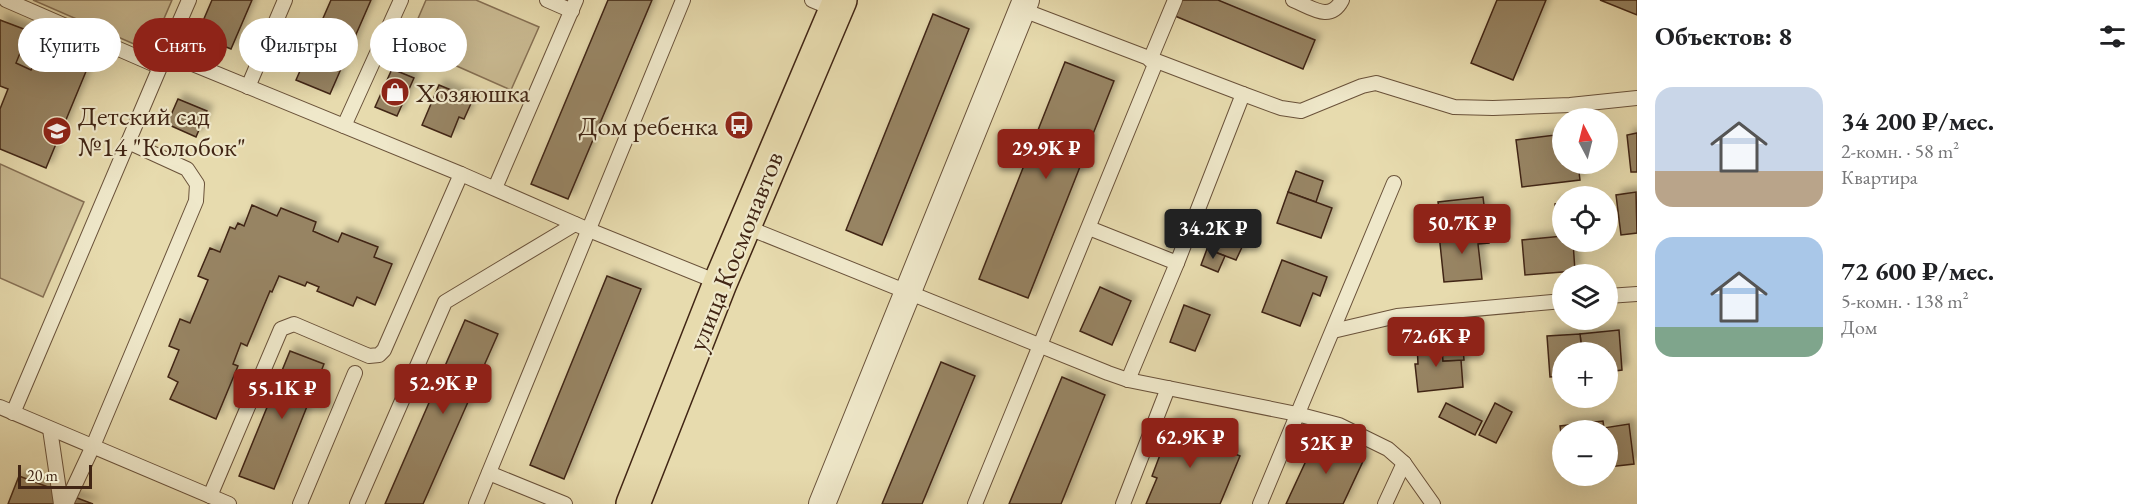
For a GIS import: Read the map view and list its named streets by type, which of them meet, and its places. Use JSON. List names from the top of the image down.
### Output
{
  "streets": {
    "main road": ["улица Космонавтов"]
  },
  "places": {
    "shop": ["Хозяюшка"],
    "bus stop": ["Дом ребенка"],
    "school or university": ["Детский сад №14 \"Колобок\""]
  },
  "scale_bar": "20 m",
  "north": "top",
  "page": {
    "heading": "Объектов: 8",
    "chip": [
      "Купить",
      "Снять",
      "Фильтры",
      "Новое"
    ],
    "list": [
      {
        "name": "34 200 ₽/мес.",
        "note": "2-комн. · 58 m² · Квартира"
      },
      {
        "name": "72 600 ₽/мес.",
        "note": "5-комн. · 138 m² · Дом"
      }
    ],
    "map_buttons": ["+", "−"],
    "price": [
      "29.9K ₽",
      "50.7K ₽",
      "34.2K ₽",
      "72.6K ₽",
      "52.9K ₽",
      "55.1K ₽",
      "62.9K ₽",
      "52K ₽"
    ],
    "scale": "20 m"
  }
}
